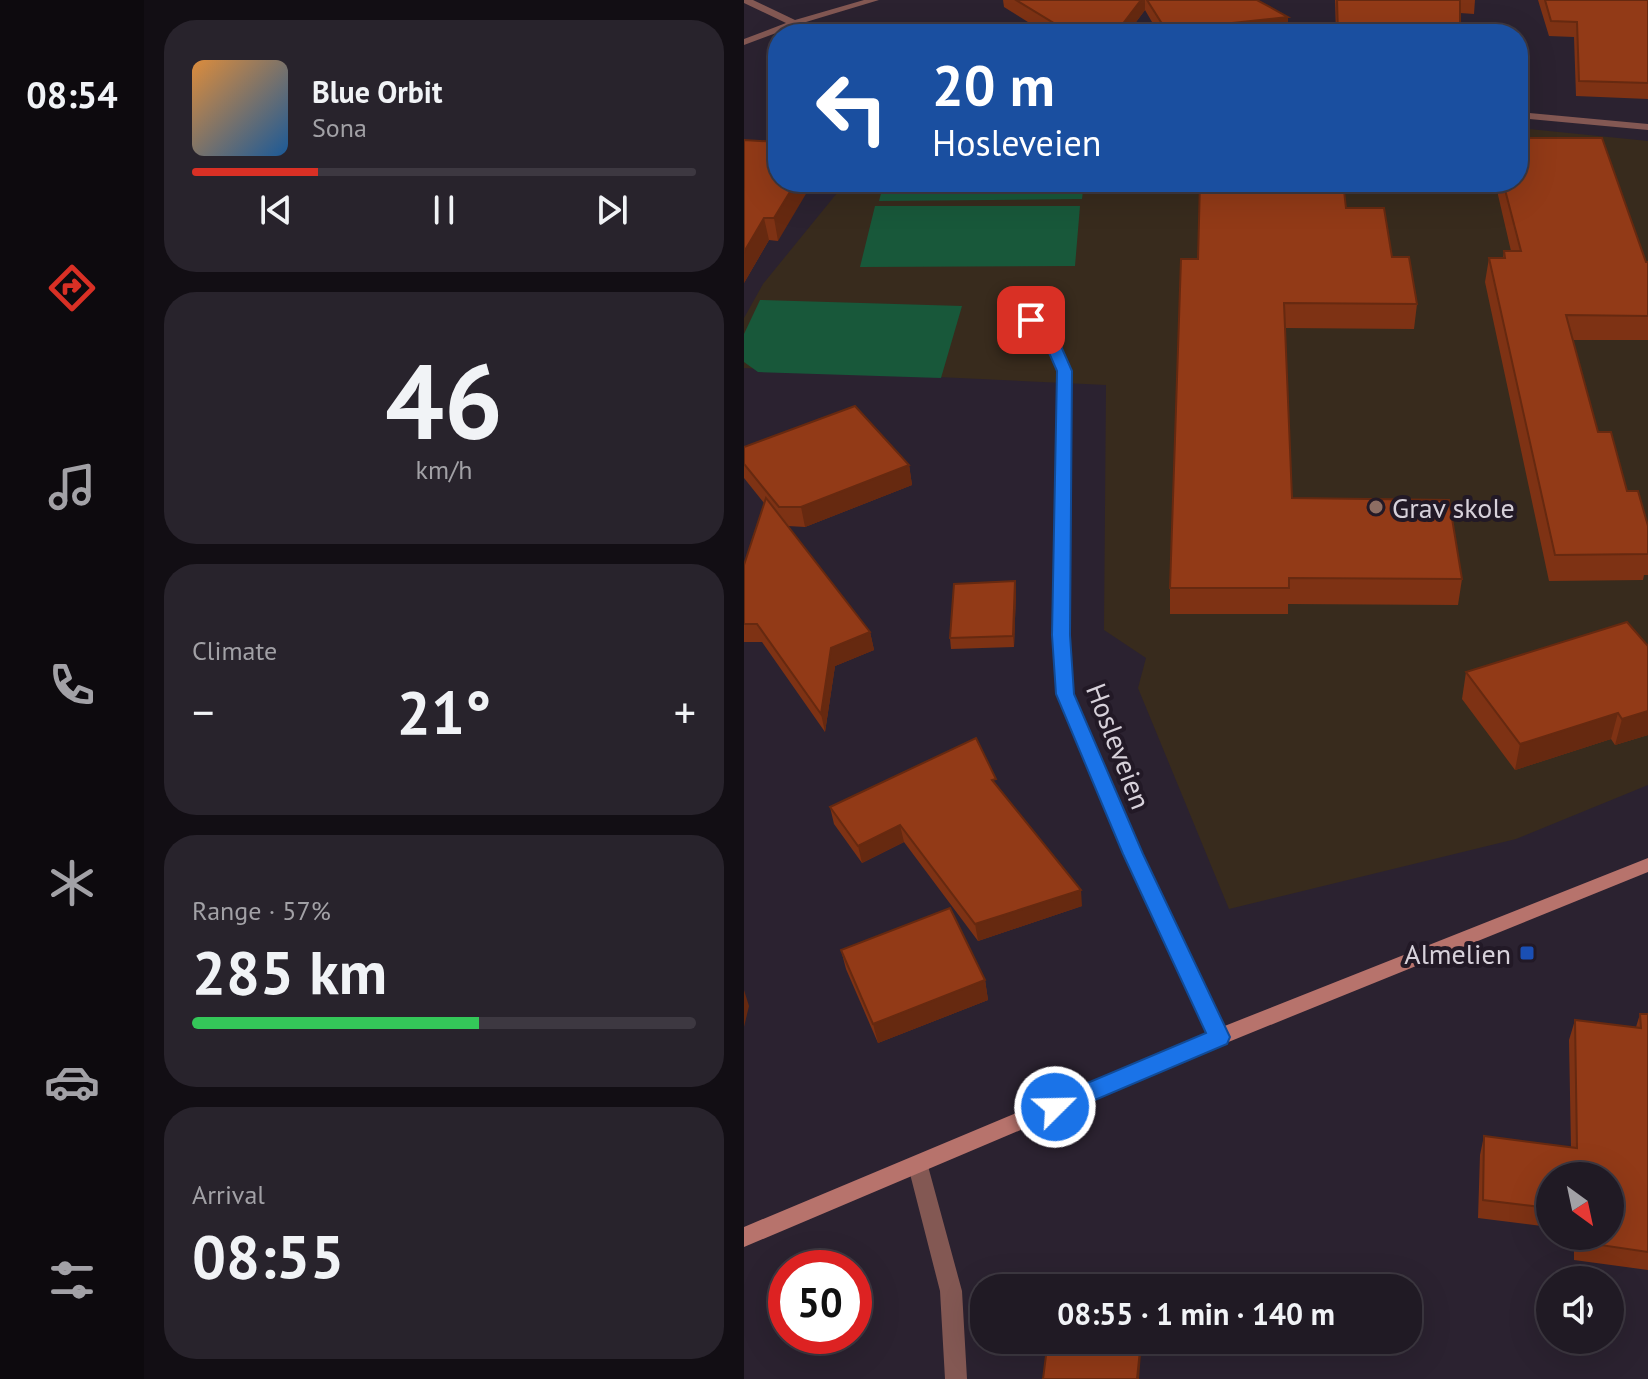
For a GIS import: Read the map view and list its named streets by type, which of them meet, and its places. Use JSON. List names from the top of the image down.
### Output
{
  "streets": {
    "street": ["Hosleveien"]
  },
  "places": {
    "other": ["Grav skole"],
    "transit": ["Almelien"]
  },
  "north": "bottom right",
  "page": {
    "tabs": "08:54",
    "turn": ["20 m", "Hosleveien"],
    "song": ["Blue Orbit", "Sona"],
    "tile": [
      ["46", "km/h"],
      "Climate",
      ["Range · 57%", "285 km"],
      ["Arrival", "08:55"]
    ],
    "heat": ["−", "21°", "+"],
    "limit": "50",
    "trip": "08:55 · 1 min · 140 m"
  }
}
